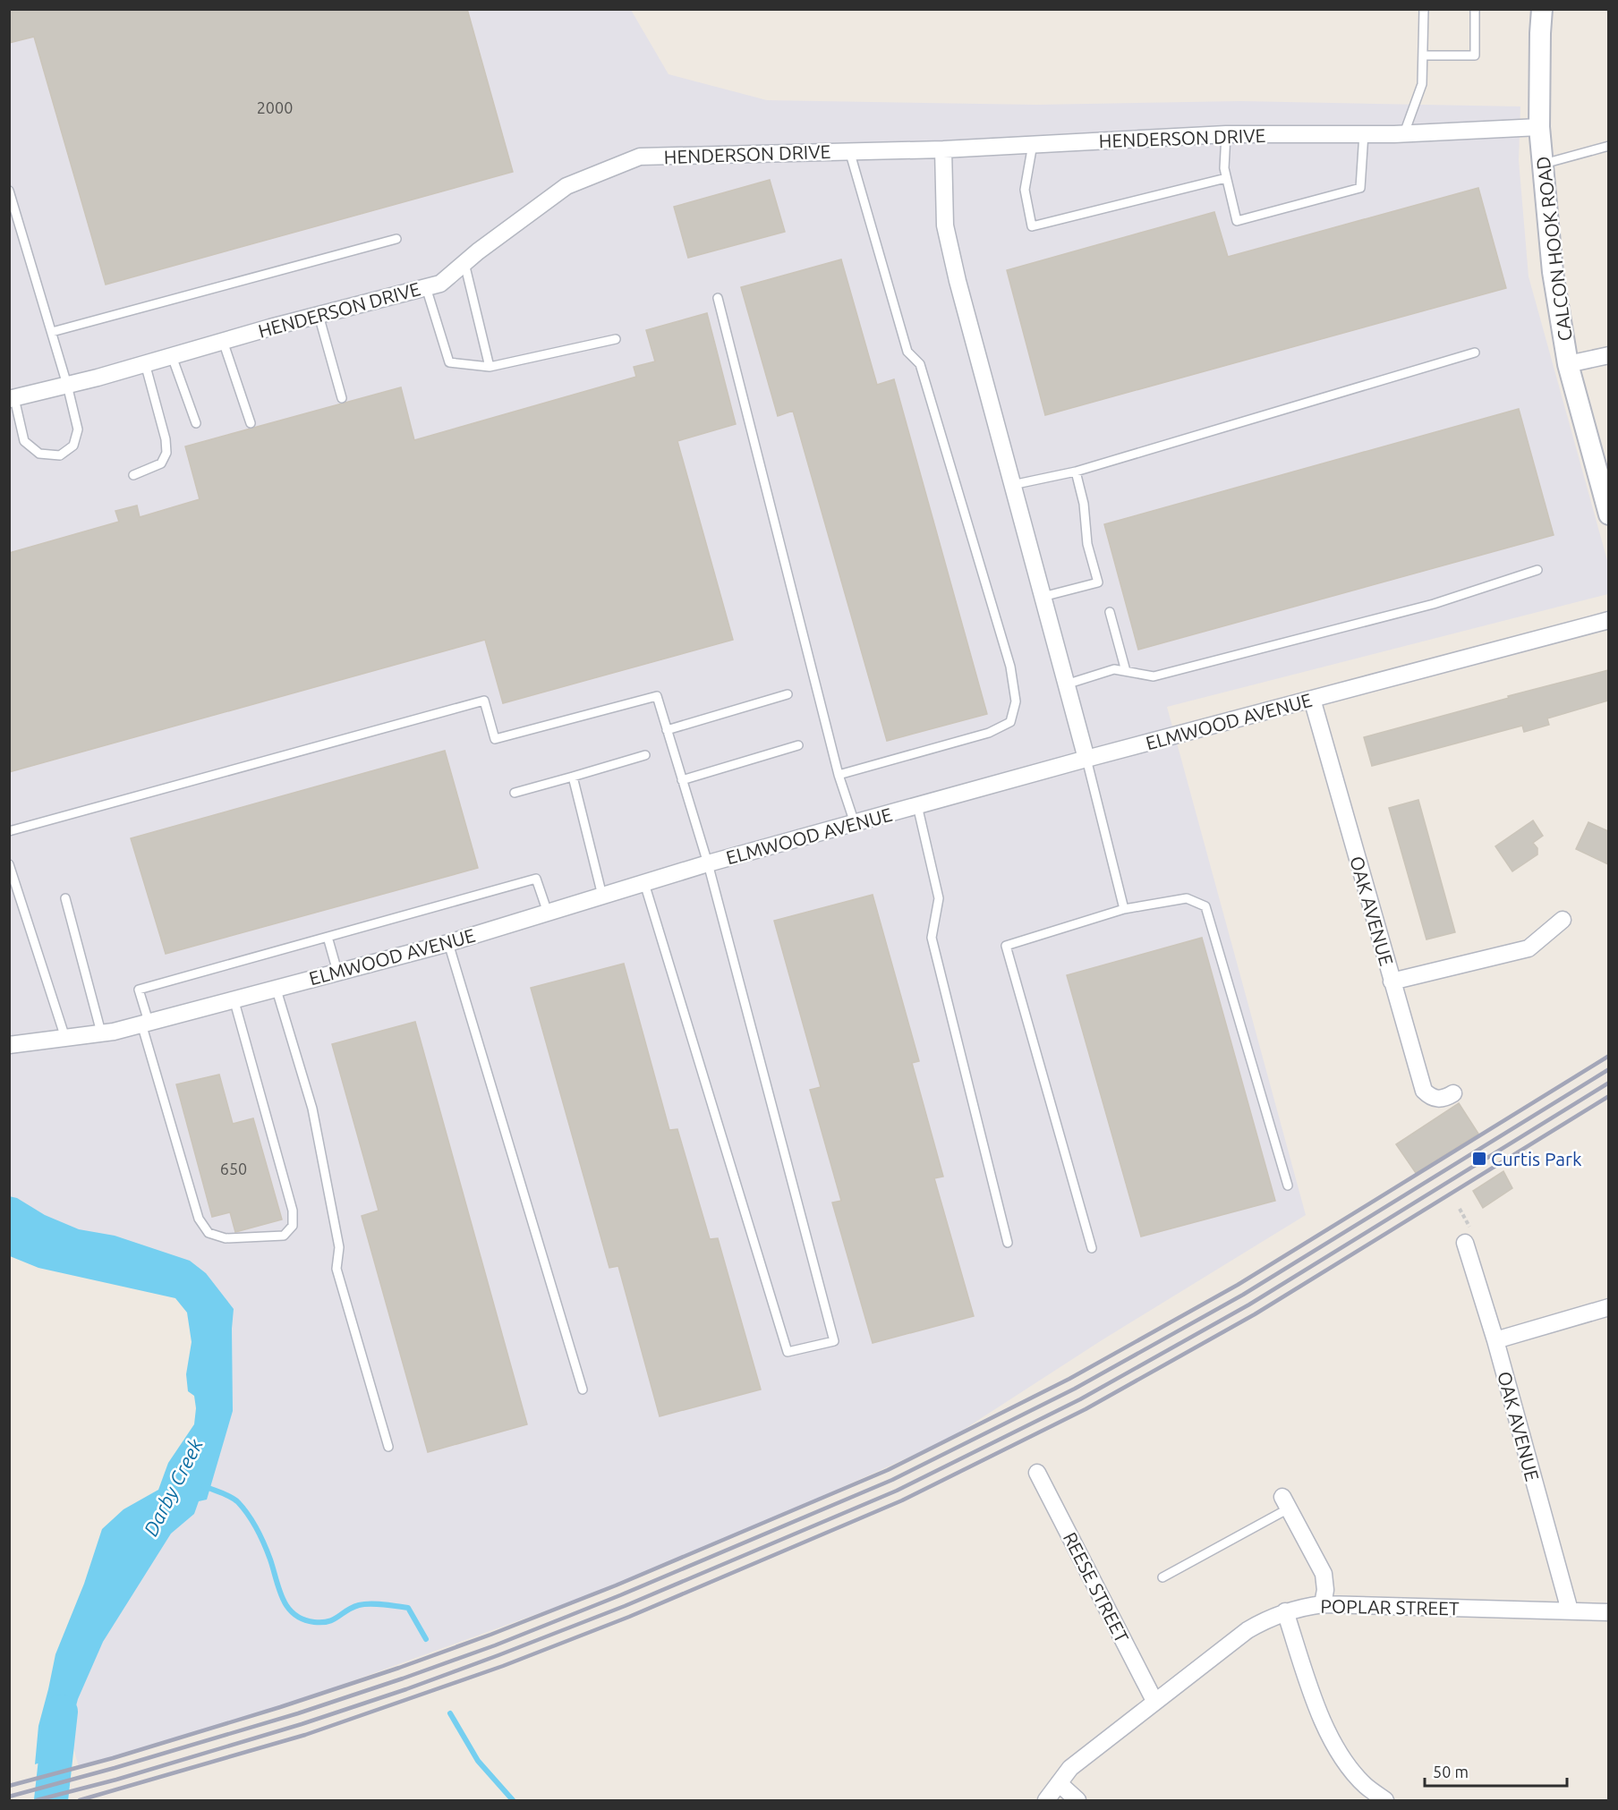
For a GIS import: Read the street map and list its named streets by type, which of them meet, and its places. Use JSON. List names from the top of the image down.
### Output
{
  "streets": {
    "street": [
      "HENDERSON DRIVE",
      "CALCON HOOK ROAD",
      "ELMWOOD AVENUE",
      "OAK AVENUE",
      "REESE STREET",
      "POPLAR STREET"
    ]
  },
  "crossings": [
    ["HENDERSON DRIVE", "CALCON HOOK ROAD"],
    ["ELMWOOD AVENUE", "OAK AVENUE"],
    ["OAK AVENUE", "POPLAR STREET"],
    ["REESE STREET", "POPLAR STREET"]
  ],
  "water": ["Darby Creek"],
  "places": {
    "transit": ["Curtis Park"]
  },
  "house_numbers": ["2000", "650"],
  "scale_bar": "50 m"
}
